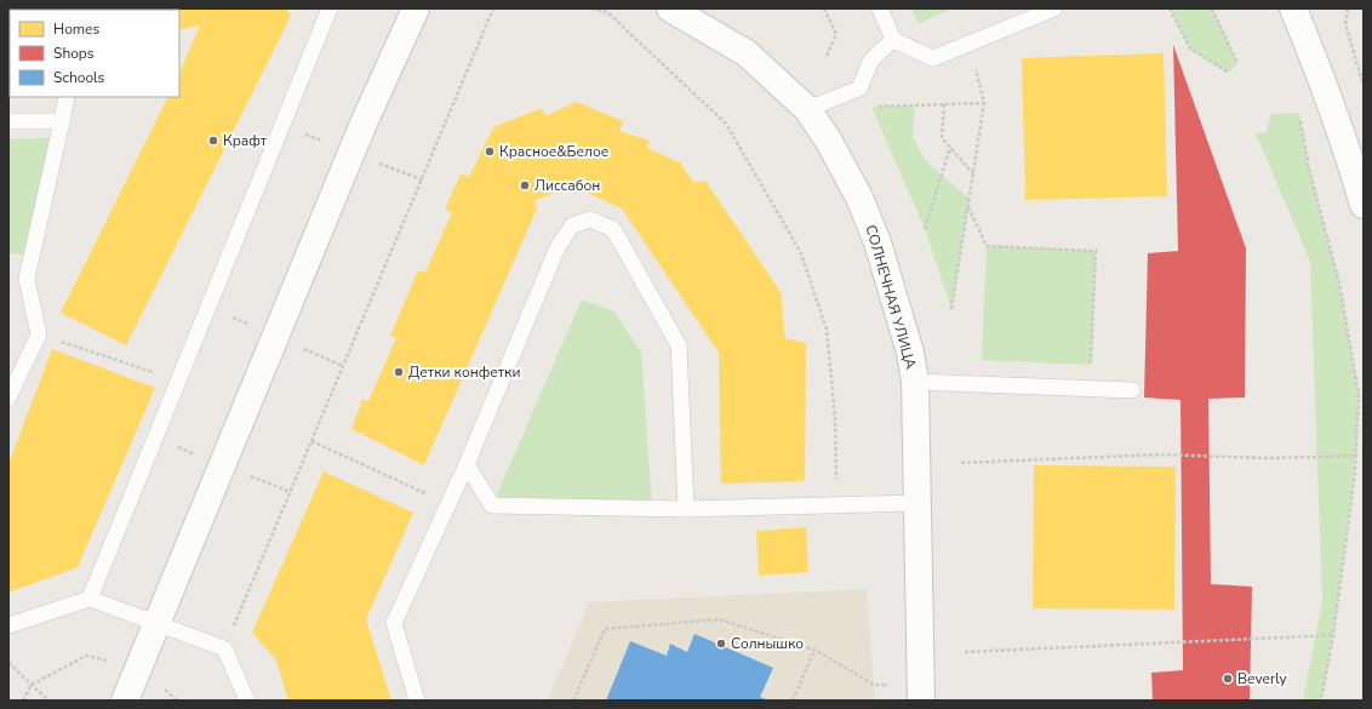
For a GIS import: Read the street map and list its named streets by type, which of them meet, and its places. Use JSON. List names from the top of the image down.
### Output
{
  "streets": {
    "street": ["СОЛНЕЧНАЯ УЛИЦА"]
  },
  "places": [
    "Крафт",
    "Красное&Белое",
    "Лиссабон",
    "Детки конфетки",
    "Солнышко",
    "Beverly"
  ],
  "legend": ["Homes", "Shops", "Schools"]
}
